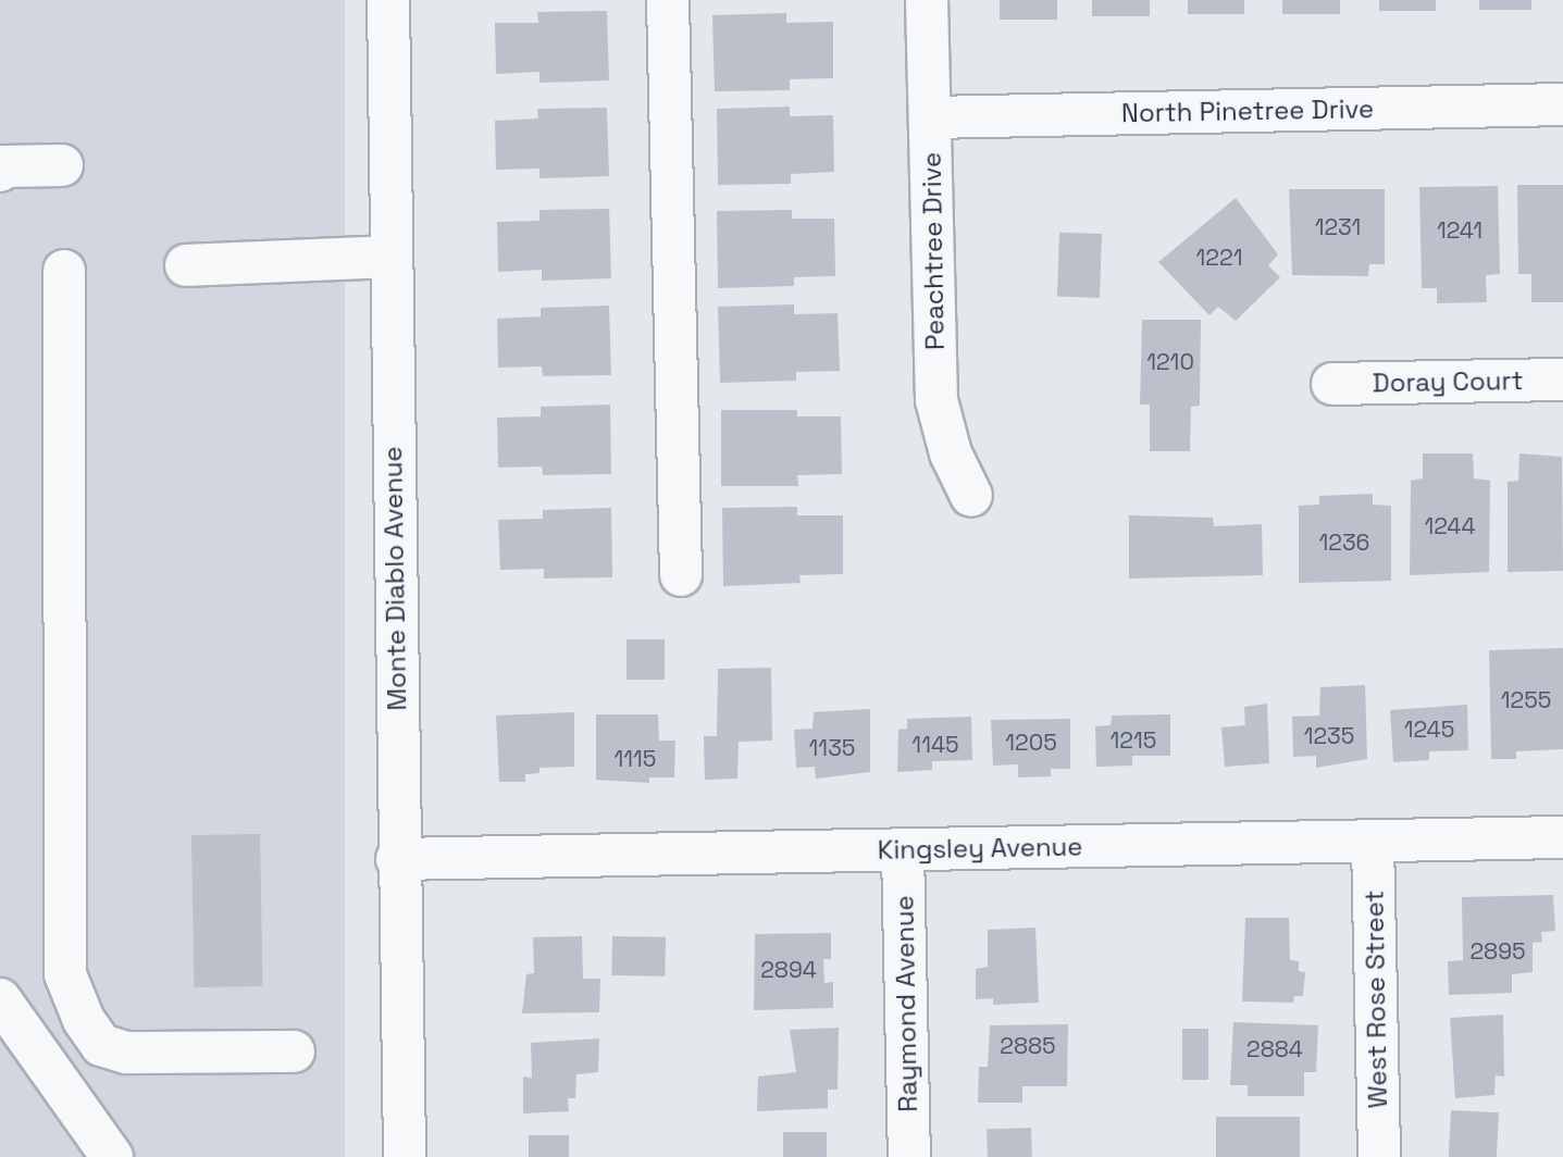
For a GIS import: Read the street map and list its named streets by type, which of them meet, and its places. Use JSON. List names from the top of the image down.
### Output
{
  "streets": {
    "street": [
      "North Pinetree Drive",
      "Peachtree Drive",
      "Doray Court",
      "Monte Diablo Avenue",
      "Kingsley Avenue",
      "West Rose Street",
      "Raymond Avenue"
    ]
  },
  "crossings": [
    ["North Pinetree Drive", "Peachtree Drive"],
    ["Monte Diablo Avenue", "Kingsley Avenue"],
    ["Kingsley Avenue", "West Rose Street"],
    ["Kingsley Avenue", "Raymond Avenue"]
  ],
  "house_numbers": [
    "1231",
    "1241",
    "1221",
    "1210",
    "1244",
    "1236",
    "1255",
    "1245",
    "1235",
    "1215",
    "1205",
    "1145",
    "1135",
    "1115",
    "2895",
    "2894",
    "2885",
    "2884"
  ]
}
